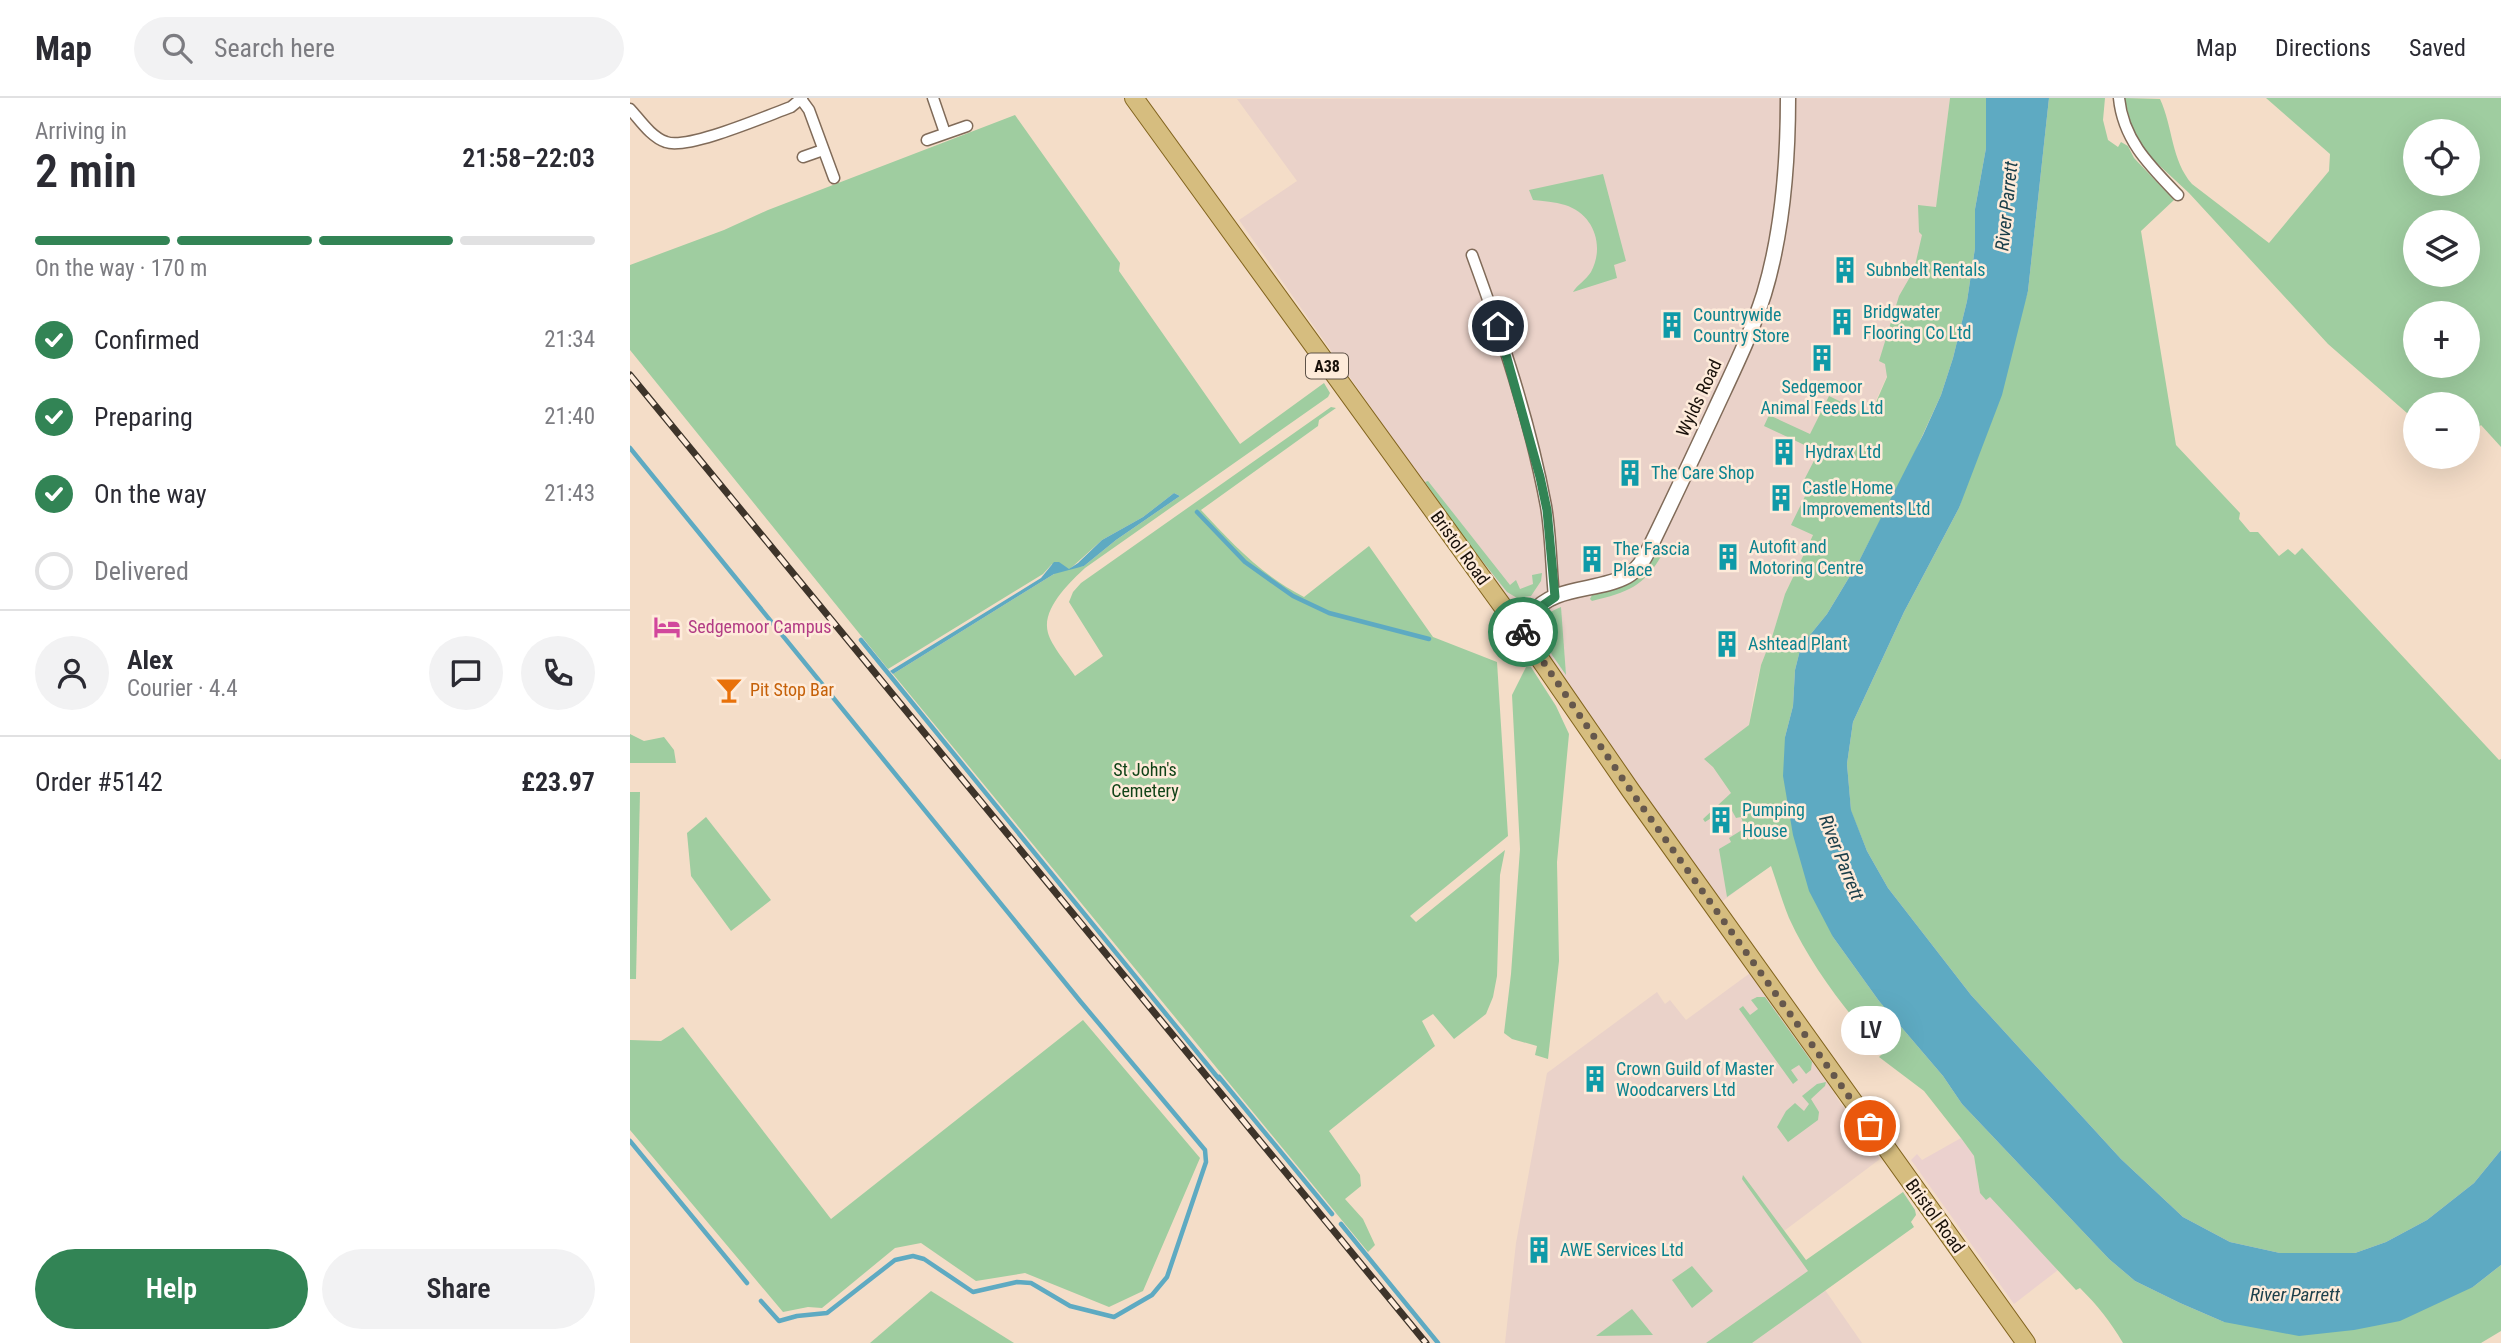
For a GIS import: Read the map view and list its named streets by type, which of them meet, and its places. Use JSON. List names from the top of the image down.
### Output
{
  "streets": {
    "main road": ["A38", "Bristol Road"],
    "street": ["Wylds Road"]
  },
  "crossings": [
    ["Wylds Road", "Bristol Road"]
  ],
  "water": ["River Parrett"],
  "parks": ["St John's Cemetery"],
  "places": {
    "building": [
      "Subnbelt Rentals",
      "Bridgwater Flooring Co Ltd",
      "Countrywide Country Store",
      "Sedgemoor Animal Feeds Ltd",
      "Hydrax Ltd",
      "The Care Shop",
      "Castle Home Improvements Ltd",
      "Autofit and Motoring Centre",
      "The Fascia Place",
      "Ashtead Plant",
      "Pumping House",
      "Crown Guild of Master Woodcarvers Ltd",
      "AWE Services Ltd"
    ],
    "hotel": ["Sedgemoor Campus"],
    "bar": ["Pit Stop Bar"],
    "other": ["LV"]
  },
  "page": {
    "header": "Map",
    "search": "Search here",
    "nav": ["Map", "Directions", "Saved"],
    "heading": ["2 min", "Arriving in", "21:58–22:03"],
    "panel": [
      "Alex",
      "Courier · 4.4",
      "Order #5142",
      "£23.97"
    ],
    "map_buttons": ["+", "−"],
    "bar": "On the way · 170 m",
    "list": [
      ["Confirmed", "21:34"],
      ["Preparing", "21:40"],
      ["On the way", "21:43"],
      "Delivered"
    ],
    "bubble": "LV",
    "buttons": ["Help", "Share"]
  }
}
